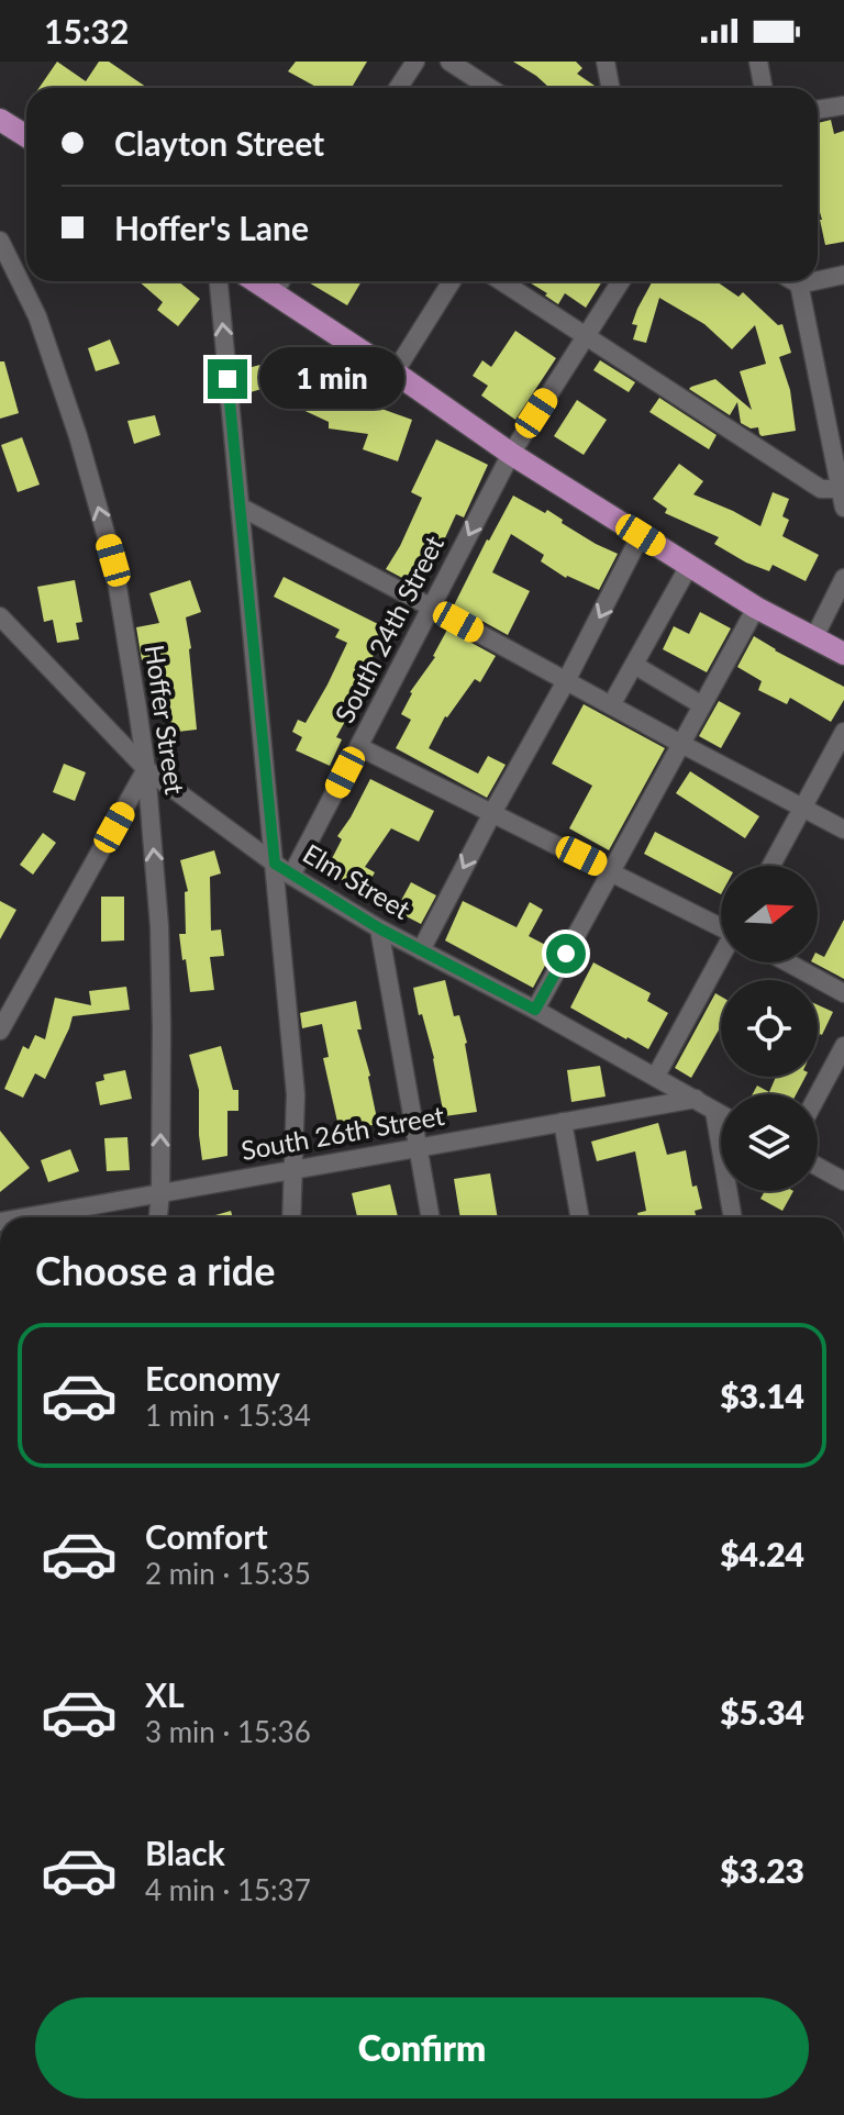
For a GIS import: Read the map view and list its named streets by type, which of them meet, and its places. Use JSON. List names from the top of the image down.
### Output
{
  "streets": {
    "street": [
      "South 24th Street",
      "Hoffer Street",
      "Elm Street",
      "South 26th Street"
    ]
  },
  "crossings": [
    ["South 24th Street", "Elm Street"],
    ["Hoffer Street", "Elm Street"],
    ["Hoffer Street", "South 26th Street"],
    ["Elm Street", "South 26th Street"]
  ],
  "north": "right",
  "page": {
    "status": "15:32",
    "banner": ["Clayton Street", "Hoffer's Lane"],
    "bubble": "1 min",
    "heading": "Choose a ride",
    "list": [
      {
        "name": "Economy",
        "note": "1 min · 15:34",
        "value": "$3.14"
      },
      {
        "name": "Comfort",
        "note": "2 min · 15:35",
        "value": "$4.24"
      },
      {
        "name": "XL",
        "note": "3 min · 15:36",
        "value": "$5.34"
      },
      {
        "name": "Black",
        "note": "4 min · 15:37",
        "value": "$3.23"
      }
    ],
    "buttons": "Confirm"
  }
}
